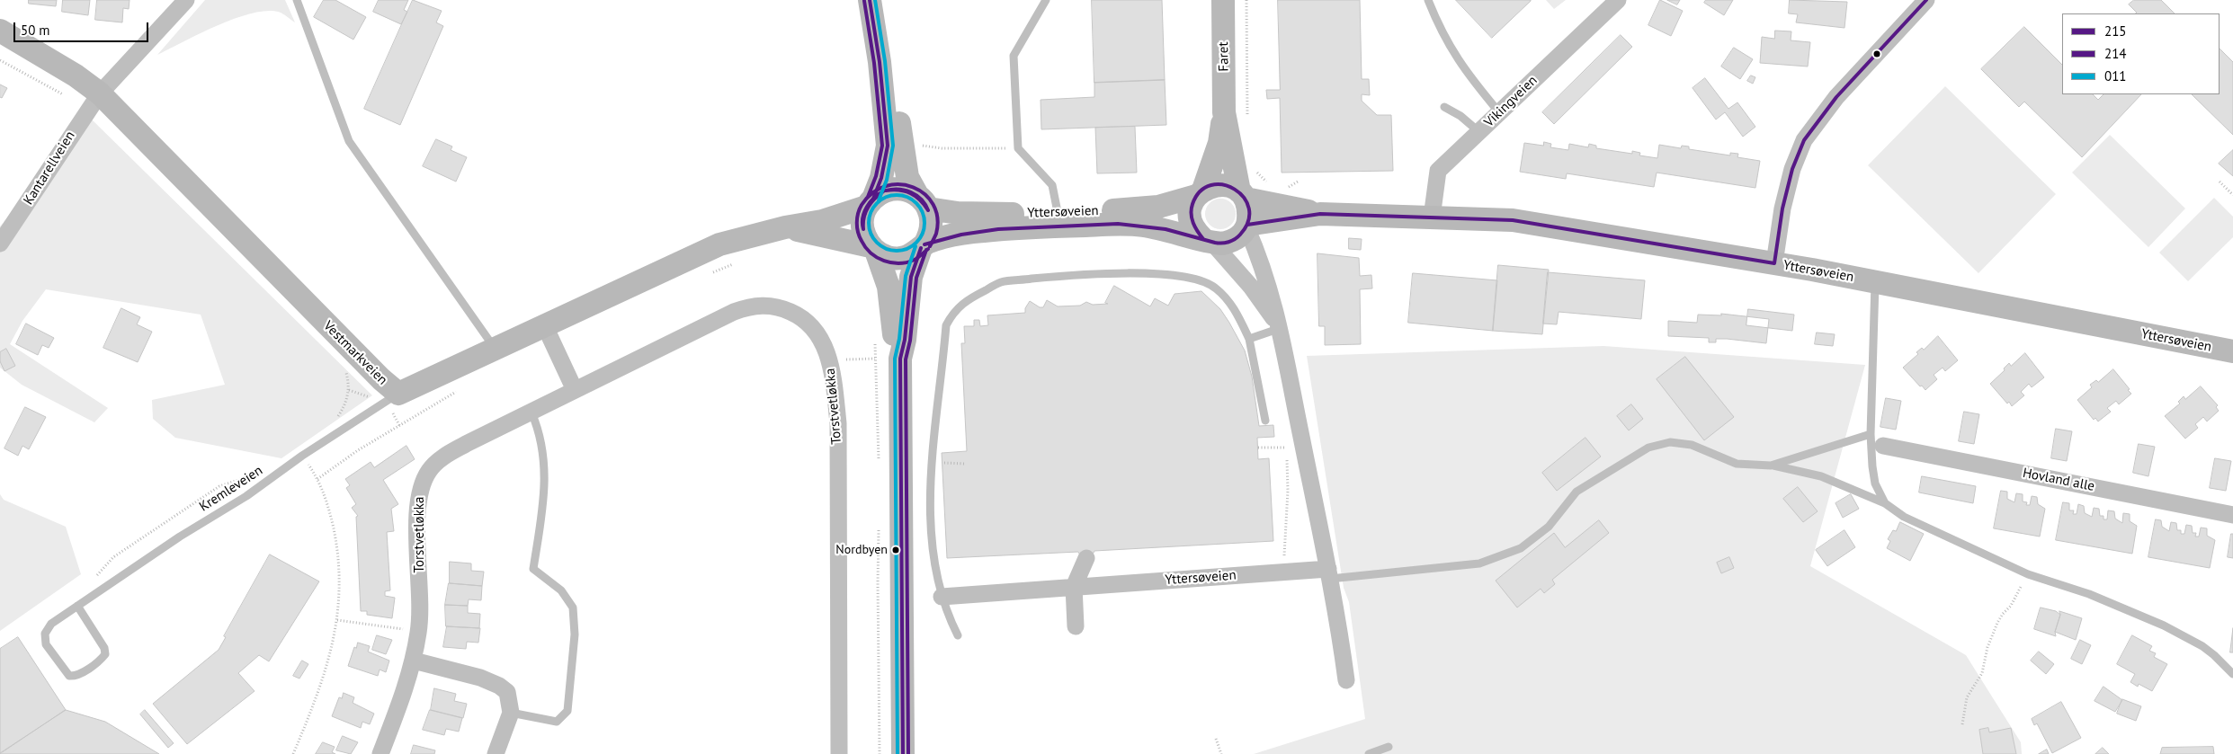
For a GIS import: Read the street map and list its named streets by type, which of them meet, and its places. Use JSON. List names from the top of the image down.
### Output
{
  "streets": {
    "main road": ["Faret", "Yttersøveien", "Vestmarkveien"],
    "street": [
      "Vikingveien",
      "Kantarellveien",
      "Torstvetløkka",
      "Hovland alle"
    ],
    "lane": ["Kremleveien"]
  },
  "crossings": [
    ["Faret", "Yttersøveien"],
    ["Vikingveien", "Yttersøveien"],
    ["Kantarellveien", "Vestmarkveien"],
    ["Yttersøveien", "Vestmarkveien"],
    ["Vestmarkveien", "Kremleveien"]
  ],
  "places": ["Nordbyen"],
  "lines": ["transit line 215", "transit line 011", "transit line 214"],
  "legend": ["215", "214", "011"],
  "scale_bar": "50 m"
}
